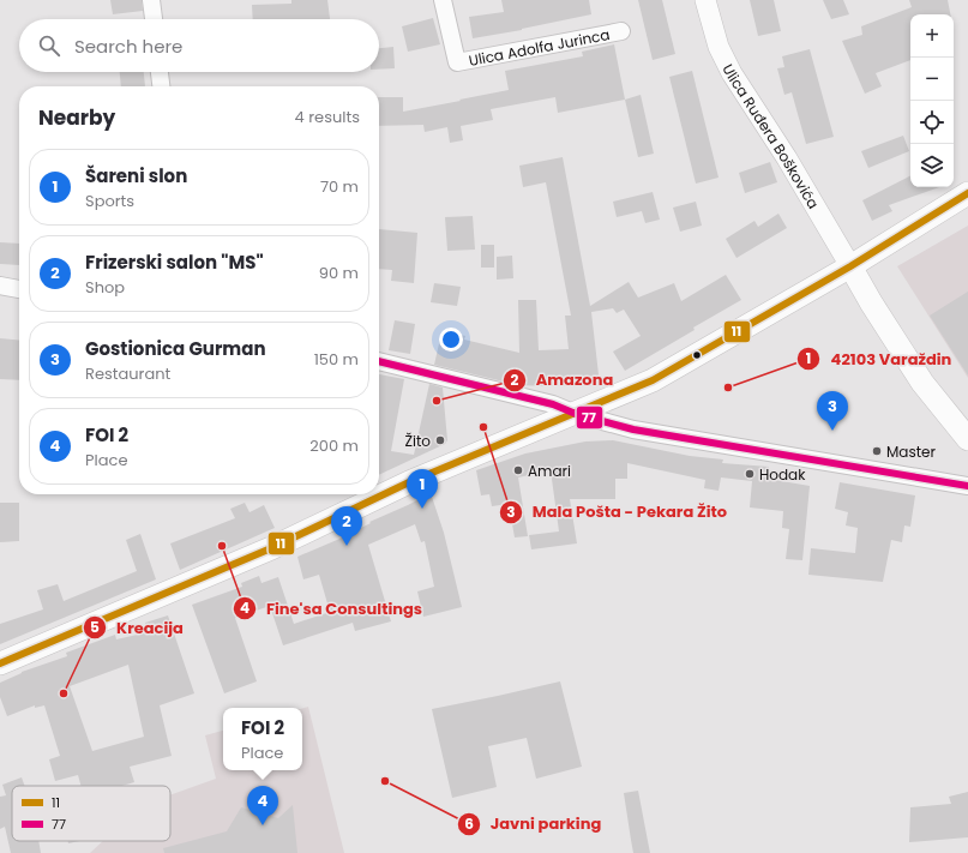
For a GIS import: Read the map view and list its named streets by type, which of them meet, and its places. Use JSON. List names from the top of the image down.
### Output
{
  "streets": {
    "street": ["Ulica Adolfa Jurinca", "Ulica Ruđera Boškovića"]
  },
  "places": [
    "42103 Varaždin",
    "Amazona",
    "Mala Pošta - Pekara Žito",
    "Žito",
    "Master",
    "Amari",
    "Hodak",
    "Fine'sa Consultings",
    "Kreacija",
    "Javni parking"
  ],
  "lines": ["transit line 11", "transit line 77"],
  "legend": ["11", "77"],
  "page": {
    "map_buttons": ["+", "−"],
    "search": "Search here",
    "heading": ["Nearby", "4 results"],
    "list": [
      {
        "mark": "1",
        "name": "Šareni slon",
        "note": "Sports",
        "value": "70 m"
      },
      {
        "mark": "2",
        "name": "Frizerski salon \"MS\"",
        "note": "Shop",
        "value": "90 m"
      },
      {
        "mark": "3",
        "name": "Gostionica Gurman",
        "note": "Restaurant",
        "value": "150 m"
      },
      {
        "mark": "4",
        "name": "FOI 2",
        "note": "Place",
        "value": "200 m"
      }
    ],
    "pins": [
      "3",
      "1",
      "2",
      "4"
    ],
    "popup": ["FOI 2", "Place"]
  }
}
